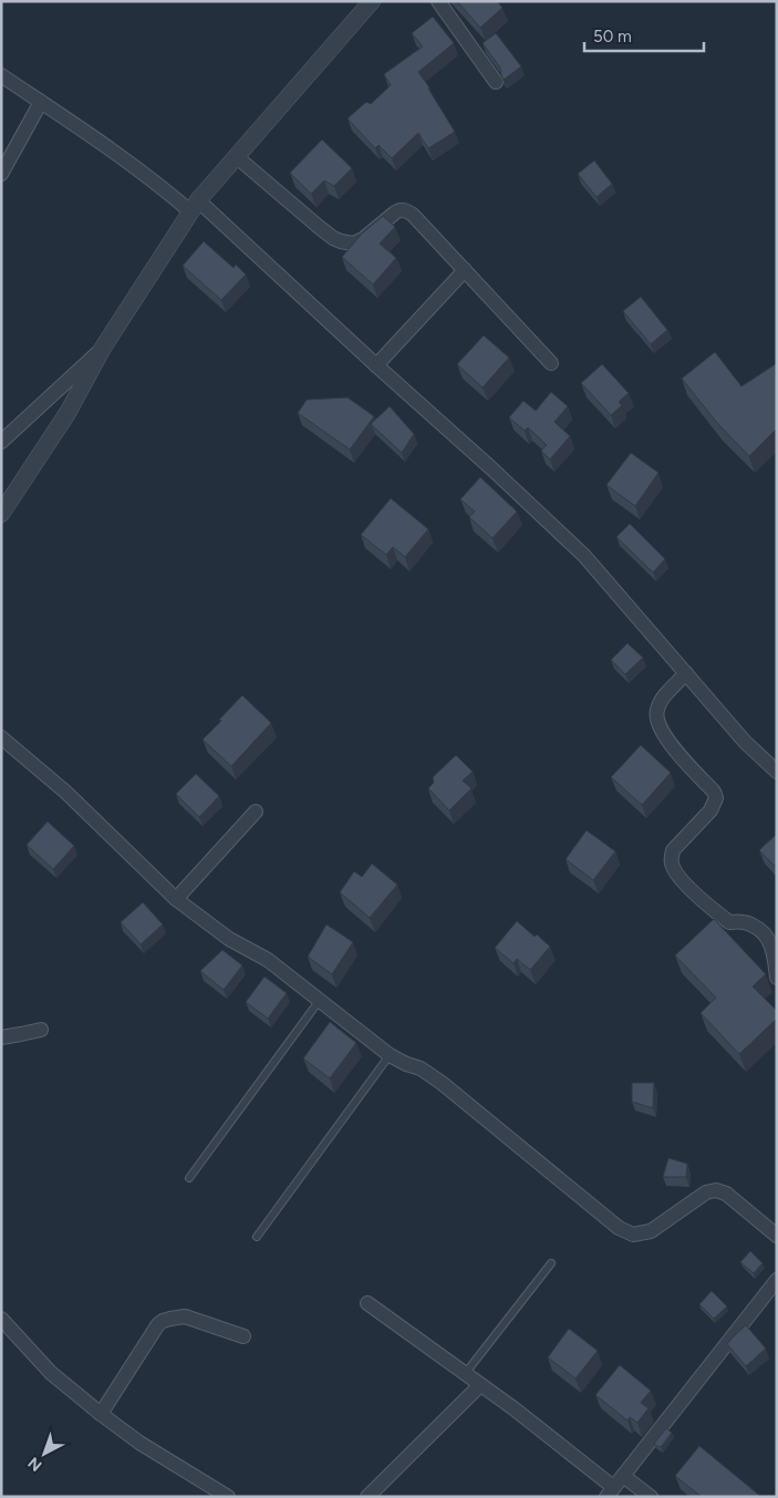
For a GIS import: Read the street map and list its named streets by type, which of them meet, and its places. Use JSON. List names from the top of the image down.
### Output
{
  "scale_bar": "50 m",
  "north": "bottom left"
}
